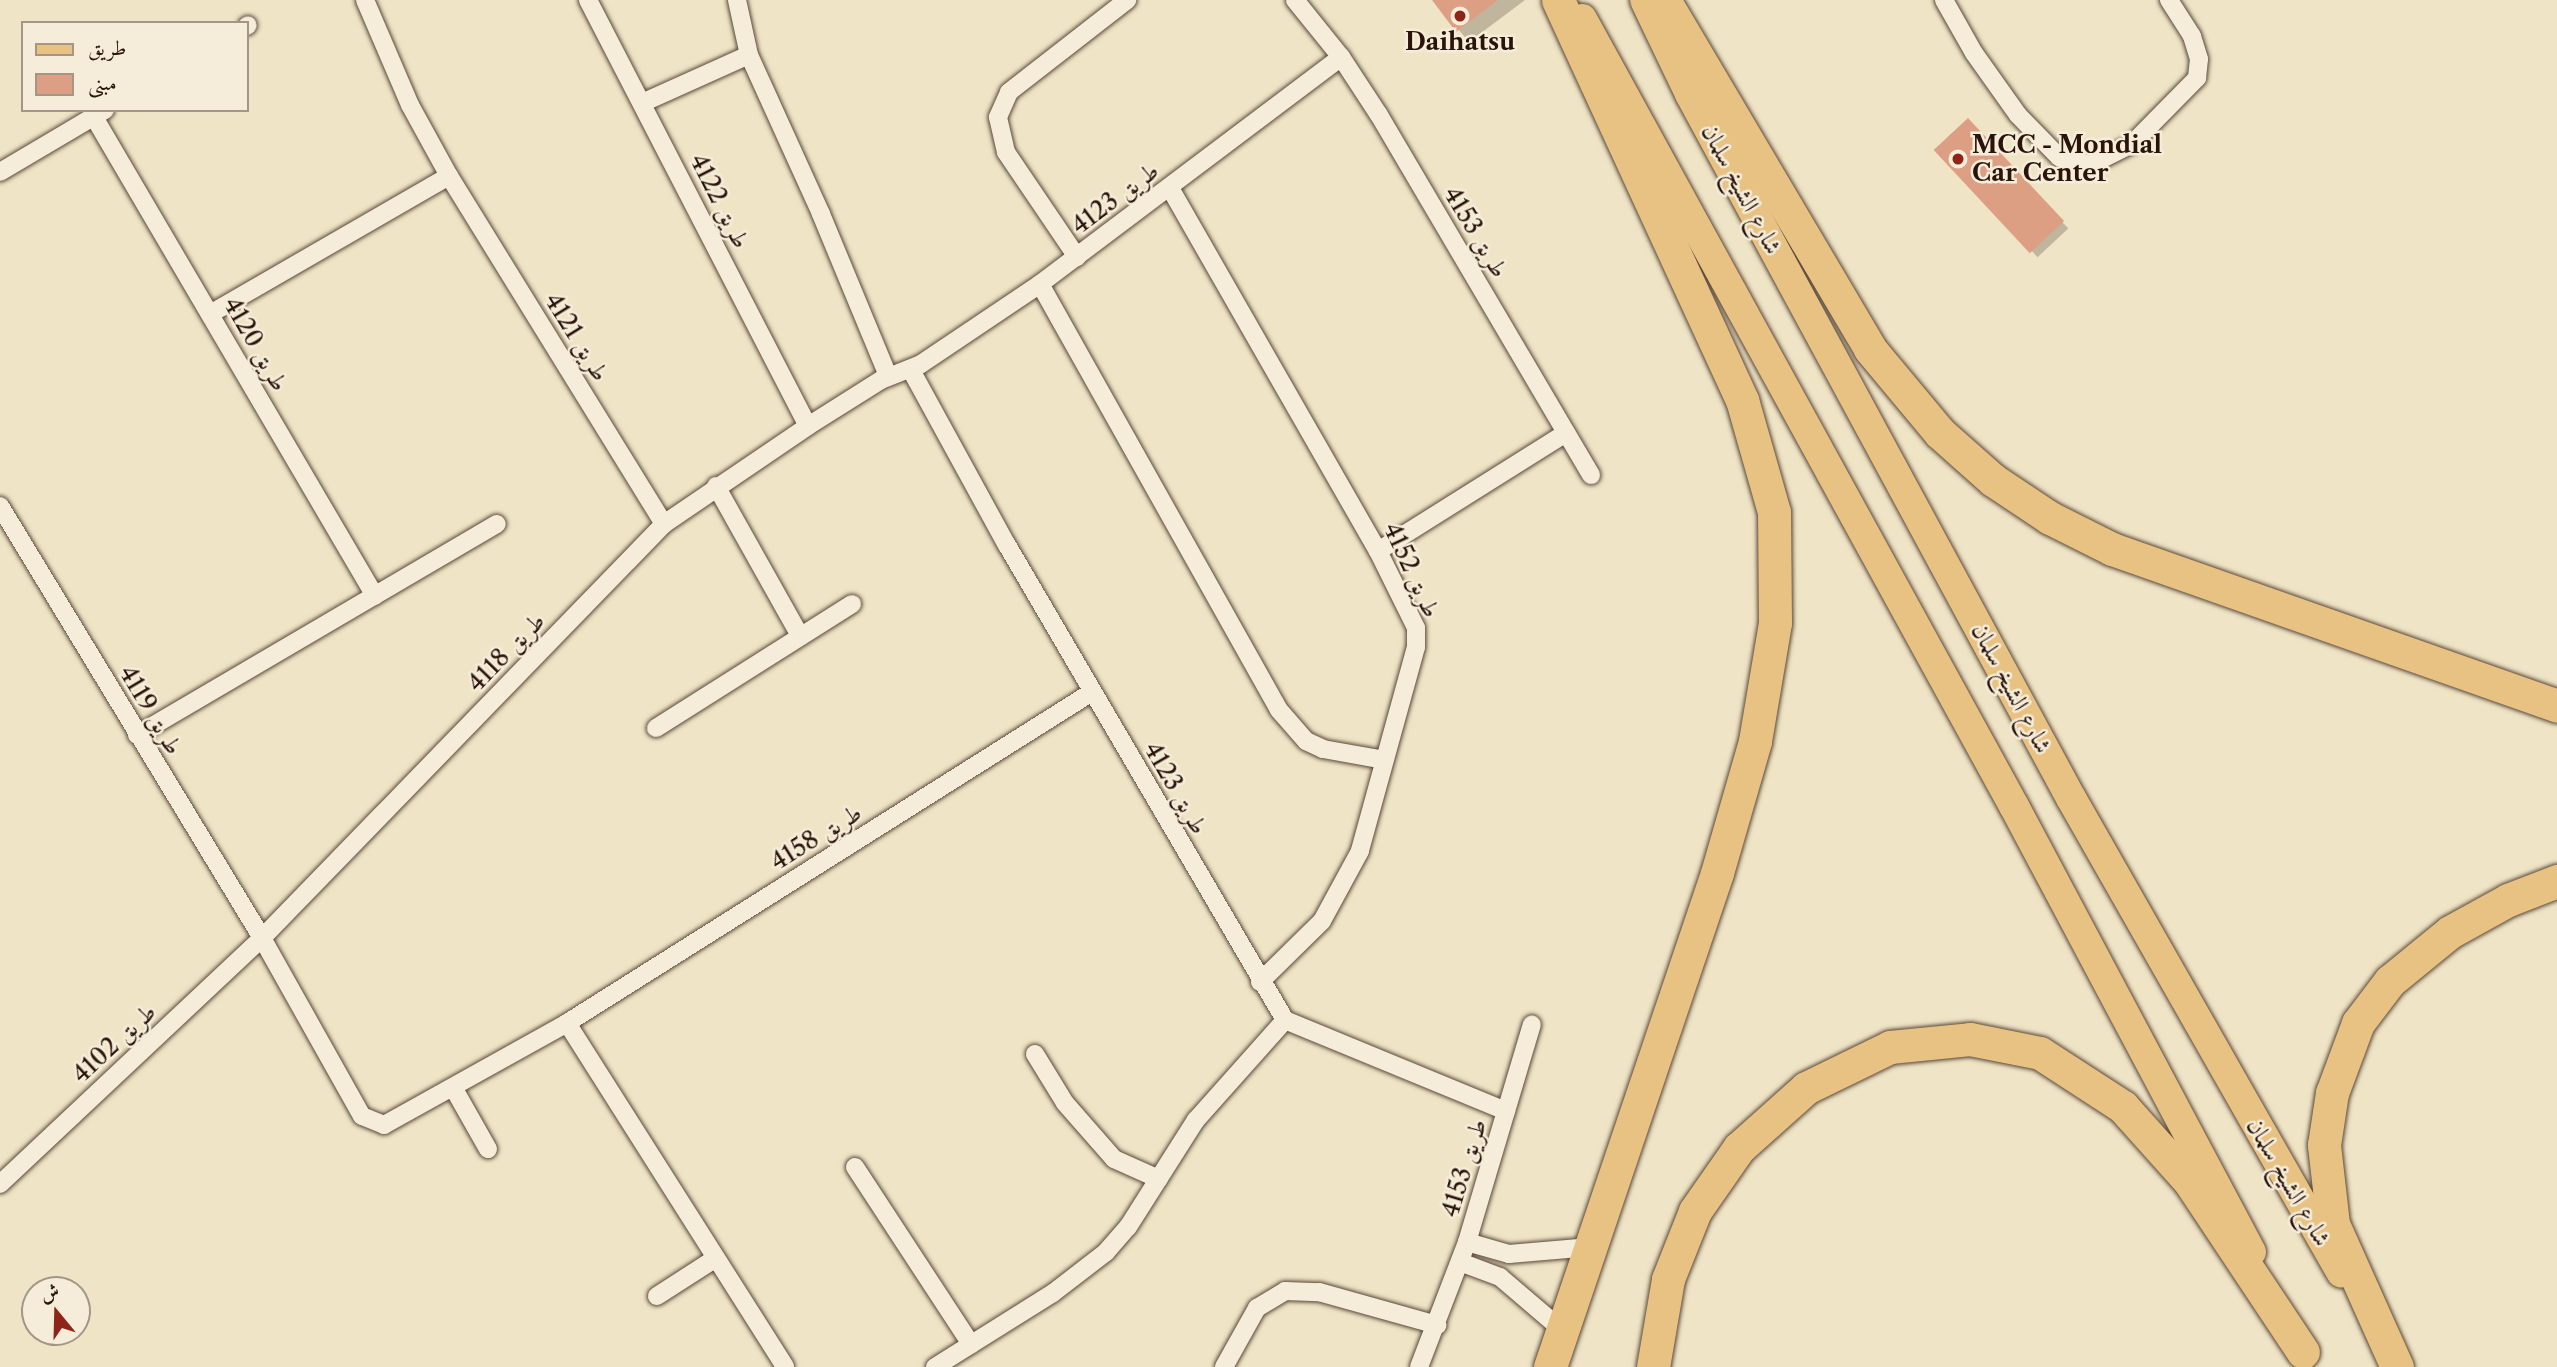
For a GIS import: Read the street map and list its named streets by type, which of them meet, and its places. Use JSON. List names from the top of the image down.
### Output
{
  "streets": {
    "main road": ["شارع الشيخ سلمان"],
    "street": [
      "طريق 4123",
      "طريق 4122",
      "طريق 4153",
      "طريق 4121",
      "طريق 4120",
      "طريق 4152",
      "طريق 4118",
      "طريق 4119",
      "طريق 4158",
      "طريق 4102"
    ]
  },
  "crossings": [
    ["طريق 4123", "طريق 4122"],
    ["طريق 4123", "طريق 4153"],
    ["طريق 4123", "طريق 4152"],
    ["طريق 4123", "طريق 4118"],
    ["طريق 4123", "طريق 4158"],
    ["طريق 4122", "طريق 4118"],
    ["طريق 4121", "طريق 4118"],
    ["طريق 4118", "طريق 4119"],
    ["طريق 4118", "طريق 4158"],
    ["طريق 4118", "طريق 4102"],
    ["طريق 4119", "طريق 4158"],
    ["طريق 4119", "طريق 4102"],
    ["طريق 4158", "طريق 4102"]
  ],
  "places": ["Daihatsu", "MCC - Mondial Car Center"],
  "legend": ["طريق", "مبنى"],
  "north": "top"
}
